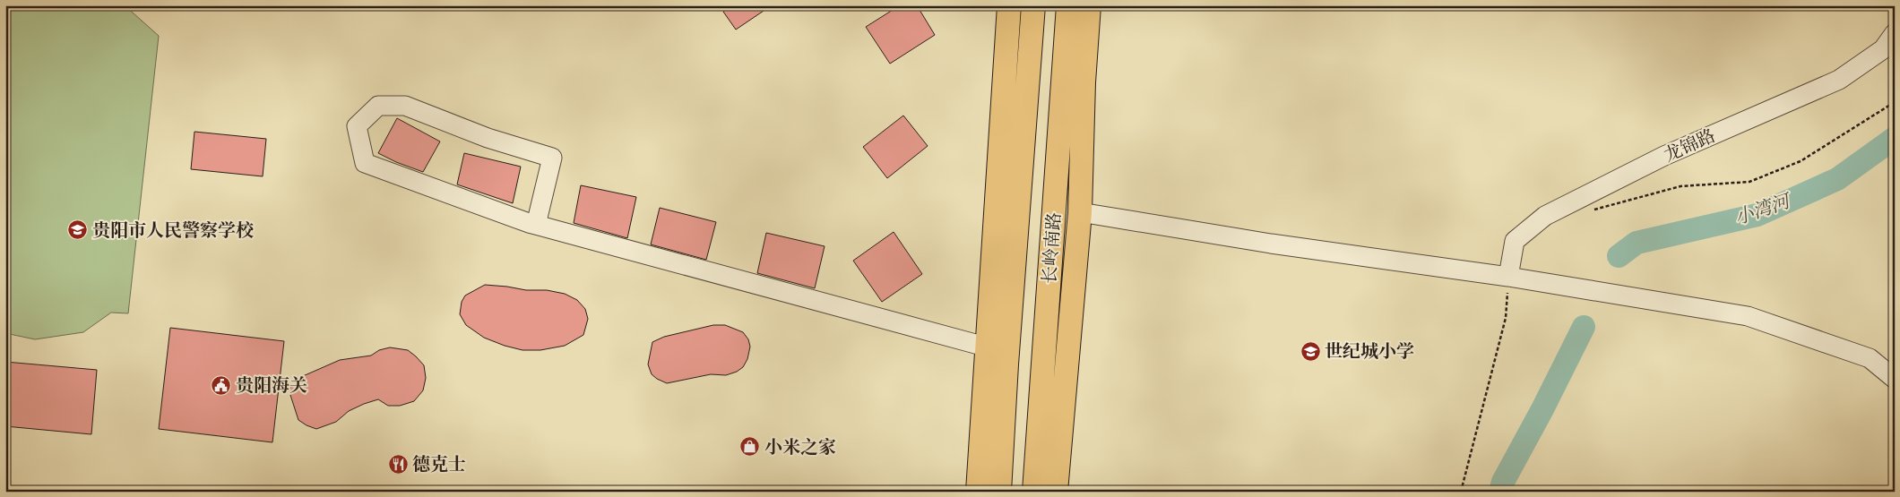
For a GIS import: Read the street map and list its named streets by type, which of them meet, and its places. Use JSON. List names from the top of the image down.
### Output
{
  "streets": {
    "main road": ["长岭南路"],
    "street": ["龙锦路"]
  },
  "water": ["小湾河"],
  "places": {
    "school or university": ["贵阳市人民警察学校", "世纪城小学"],
    "public building": ["贵阳海关"],
    "shop": ["小米之家"],
    "restaurant": ["德克士"]
  }
}
